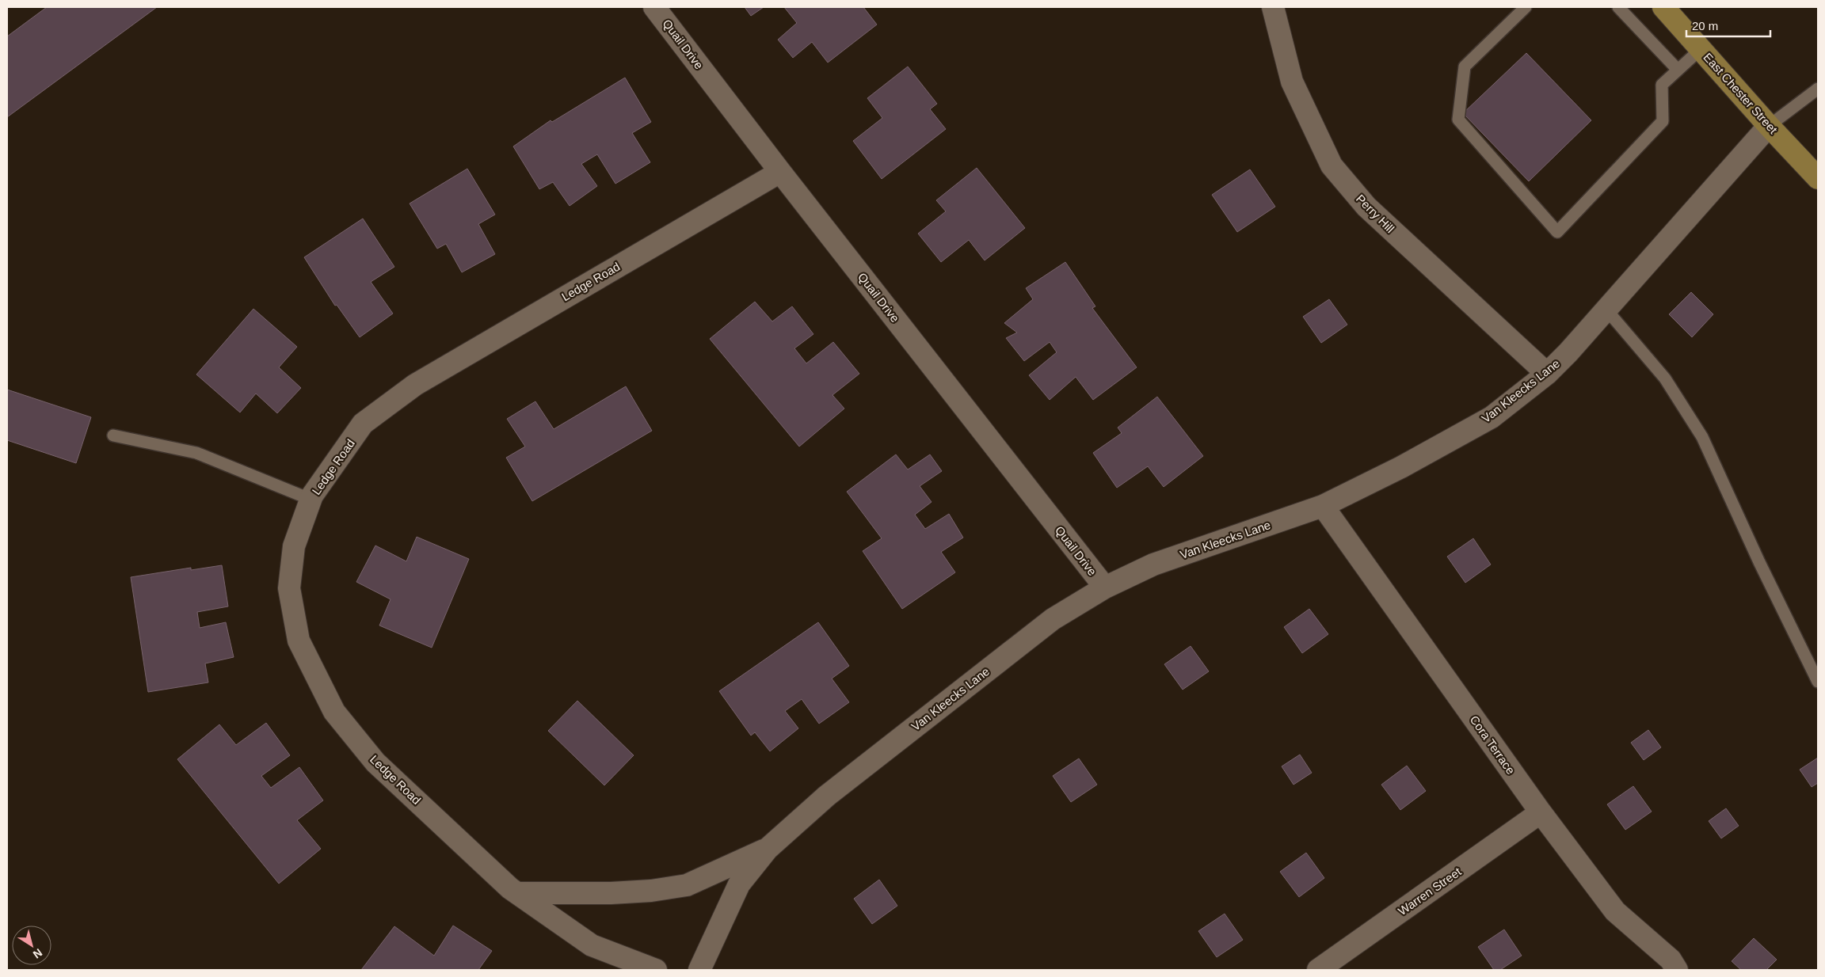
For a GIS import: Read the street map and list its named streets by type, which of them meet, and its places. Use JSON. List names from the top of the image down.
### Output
{
  "streets": {
    "main road": ["East Chester Street"],
    "street": [
      "Quail Drive",
      "Perry Hill",
      "Ledge Road",
      "Van Kleecks Lane",
      "Cora Terrace",
      "Warren Street"
    ]
  },
  "crossings": [
    ["Quail Drive", "Ledge Road"],
    ["Quail Drive", "Van Kleecks Lane"],
    ["East Chester Street", "Van Kleecks Lane"],
    ["Perry Hill", "Van Kleecks Lane"],
    ["Van Kleecks Lane", "Cora Terrace"],
    ["Cora Terrace", "Warren Street"]
  ],
  "scale_bar": "20 m",
  "north": "bottom right"
}
